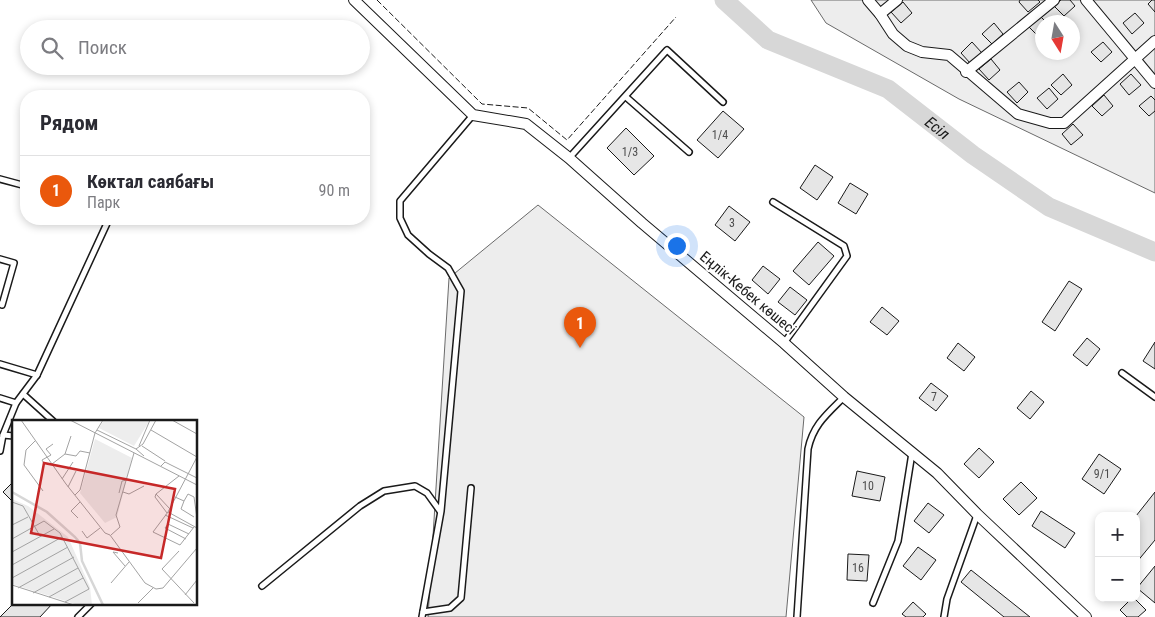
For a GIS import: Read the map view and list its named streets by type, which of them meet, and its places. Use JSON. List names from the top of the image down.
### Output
{
  "streets": {
    "street": ["Еңлік-Кебек көшесі"]
  },
  "water": ["Есіл"],
  "house_numbers": [
    "1/4",
    "1/3",
    "3",
    "7",
    "9/1",
    "10",
    "16"
  ],
  "north": "bottom",
  "page": {
    "search": "Поиск",
    "heading": "Рядом",
    "list": [
      {
        "mark": "1",
        "name": "Көктал саябағы",
        "note": "Парк",
        "value": "90 m"
      }
    ],
    "pins": "1",
    "map_buttons": ["+", "−"]
  }
}
